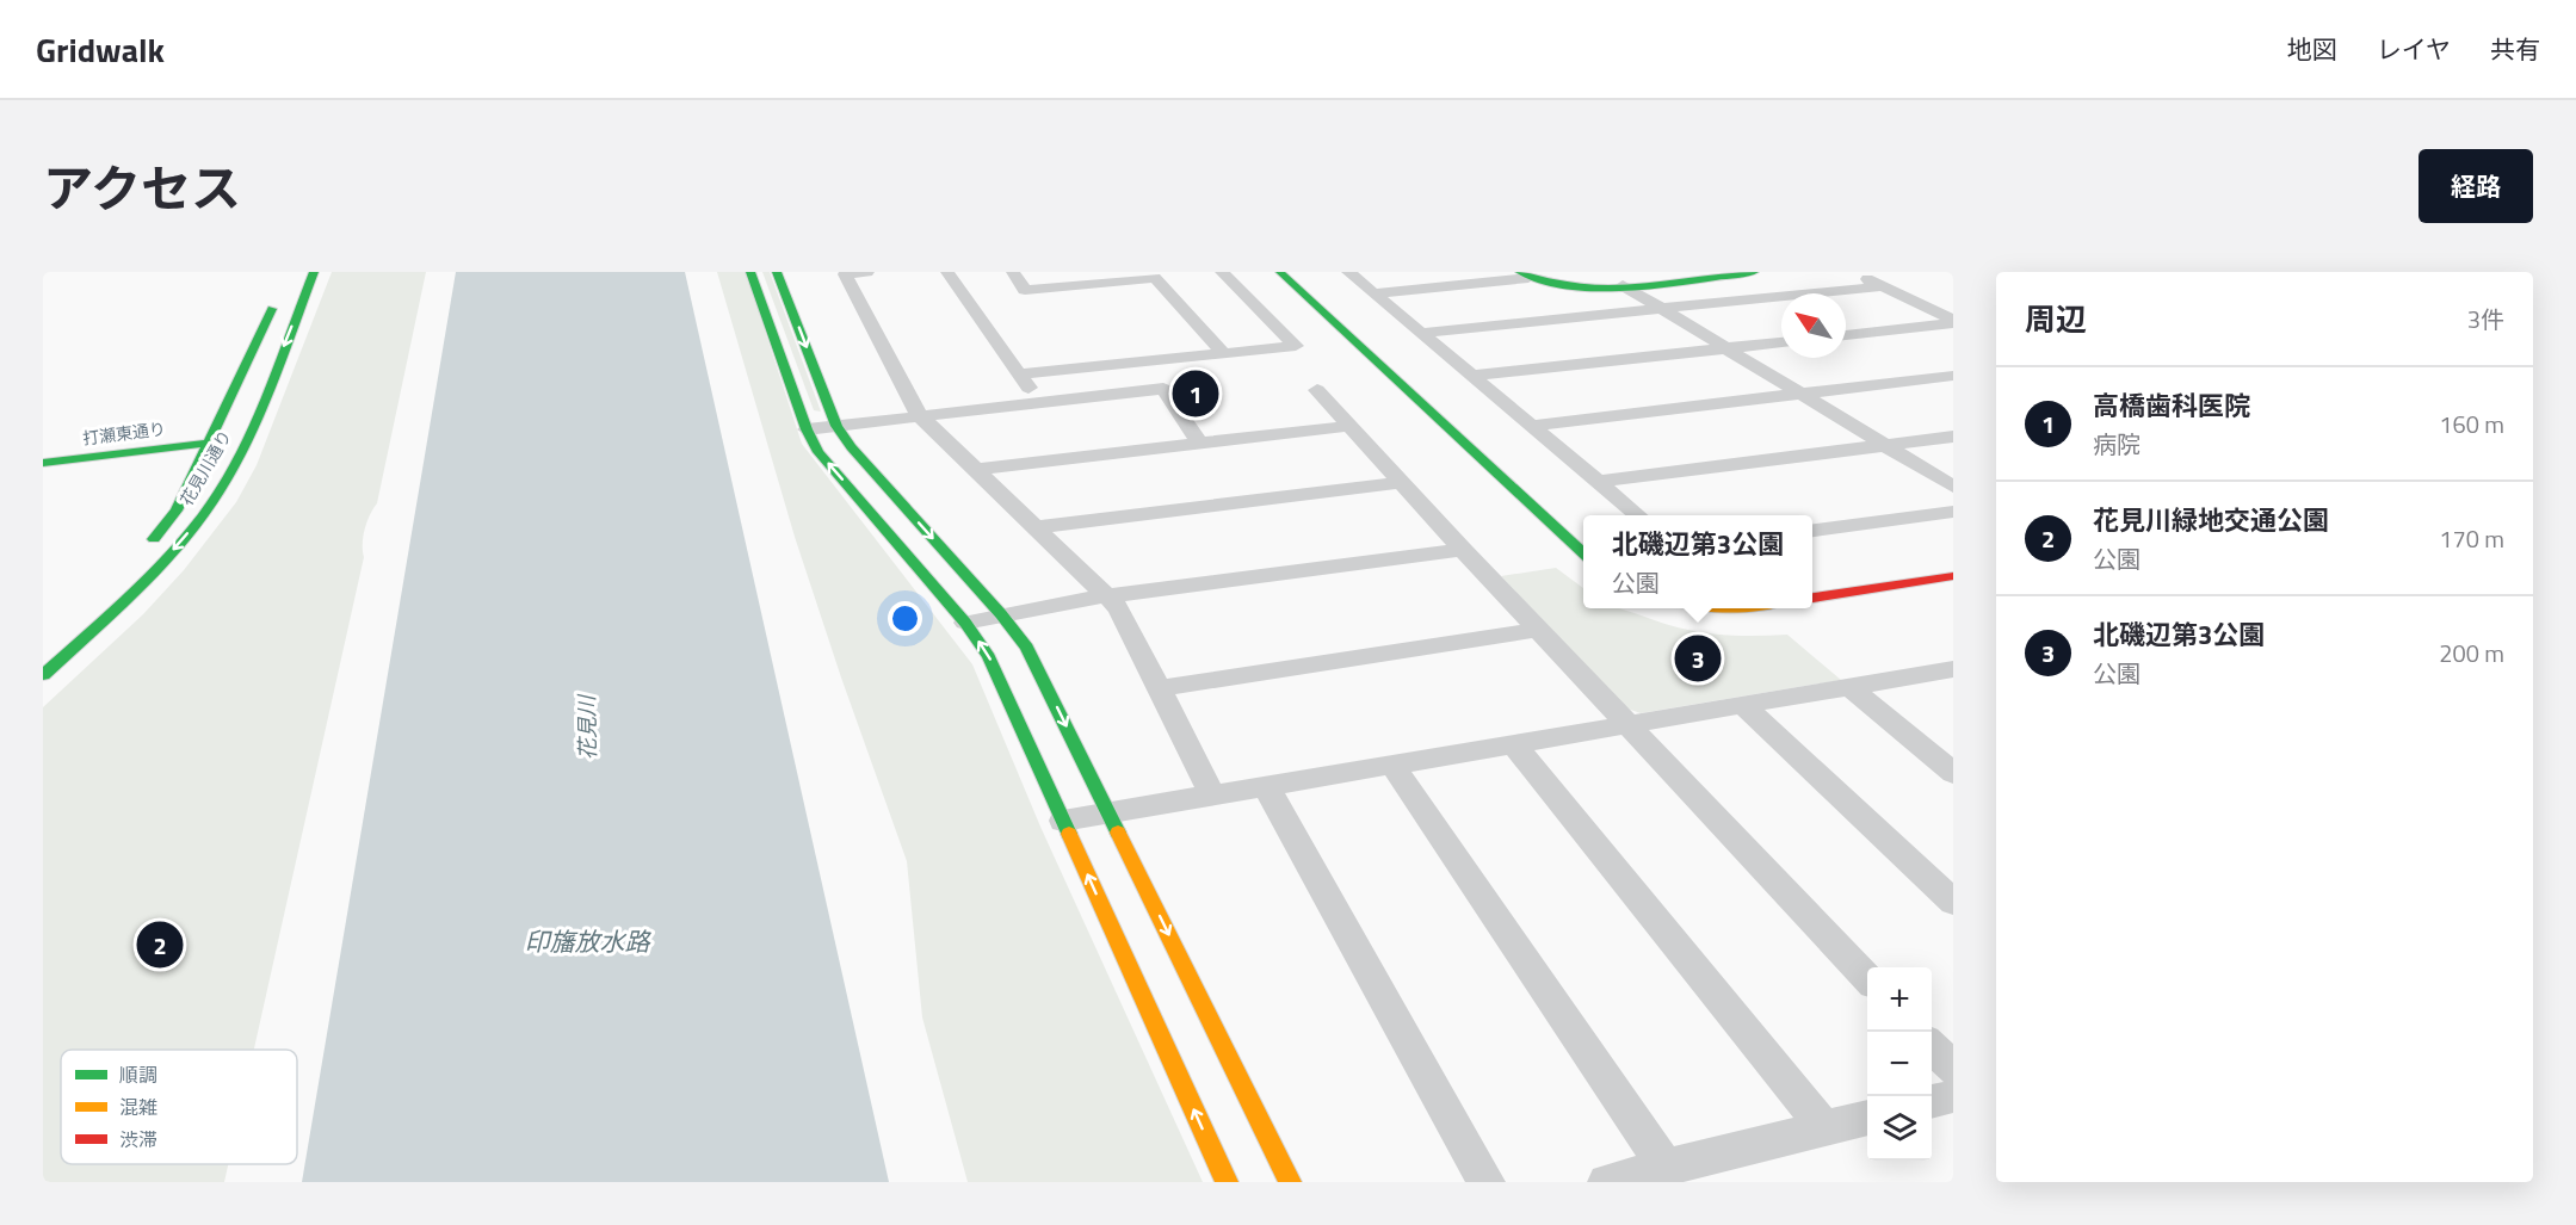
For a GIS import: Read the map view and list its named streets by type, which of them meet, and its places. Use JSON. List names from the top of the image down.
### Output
{
  "streets": {
    "street": ["打瀬東通り", "花見川通り"]
  },
  "crossings": [
    ["打瀬東通り", "花見川通り"]
  ],
  "water": ["花見川", "印旛放水路"],
  "legend": ["順調", "混雑", "渋滞"],
  "north": "top left",
  "page": {
    "header": "Gridwalk",
    "nav": ["地図", "レイヤ", "共有"],
    "title": "アクセス",
    "buttons": "経路",
    "heading": ["周辺", "3件"],
    "list": [
      {
        "mark": "1",
        "name": "高橋歯科医院",
        "note": "病院",
        "value": "160 m"
      },
      {
        "mark": "2",
        "name": "花見川緑地交通公園",
        "note": "公園",
        "value": "170 m"
      },
      {
        "mark": "3",
        "name": "北磯辺第3公園",
        "note": "公園",
        "value": "200 m"
      }
    ],
    "pins": ["1", "3", "2"],
    "popup": ["北磯辺第3公園", "公園"],
    "map_buttons": ["+", "−"]
  }
}
